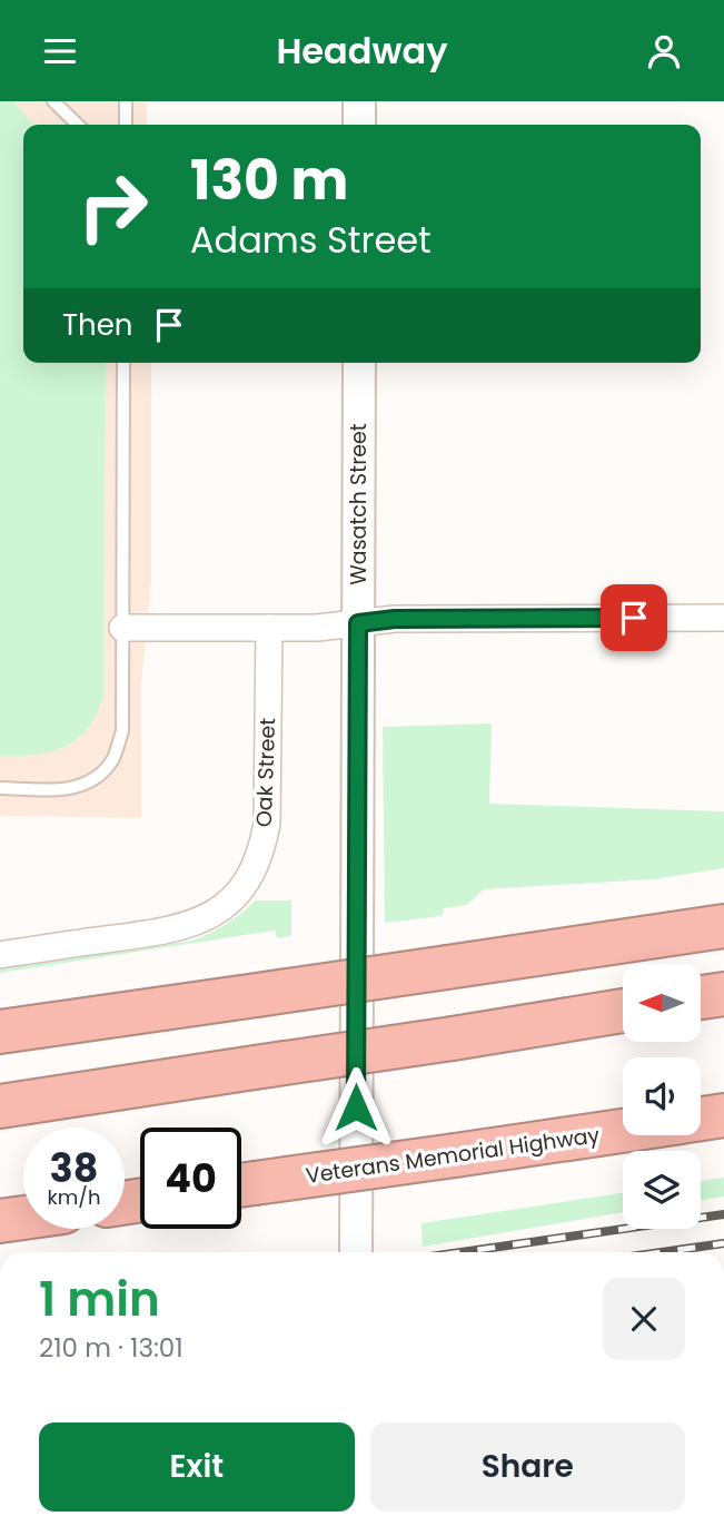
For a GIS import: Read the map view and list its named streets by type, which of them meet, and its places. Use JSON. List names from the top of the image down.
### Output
{
  "streets": {
    "highway": ["Veterans Memorial Highway"],
    "street": ["Wasatch Street", "Oak Street"]
  },
  "north": "left",
  "page": {
    "header": "Headway",
    "turn": ["130 m", "Adams Street"],
    "then": "Then",
    "speed": "38 km/h",
    "limit": "40",
    "heading": ["1 min", "210 m · 13:01"],
    "buttons": ["Exit", "Share"]
  }
}
